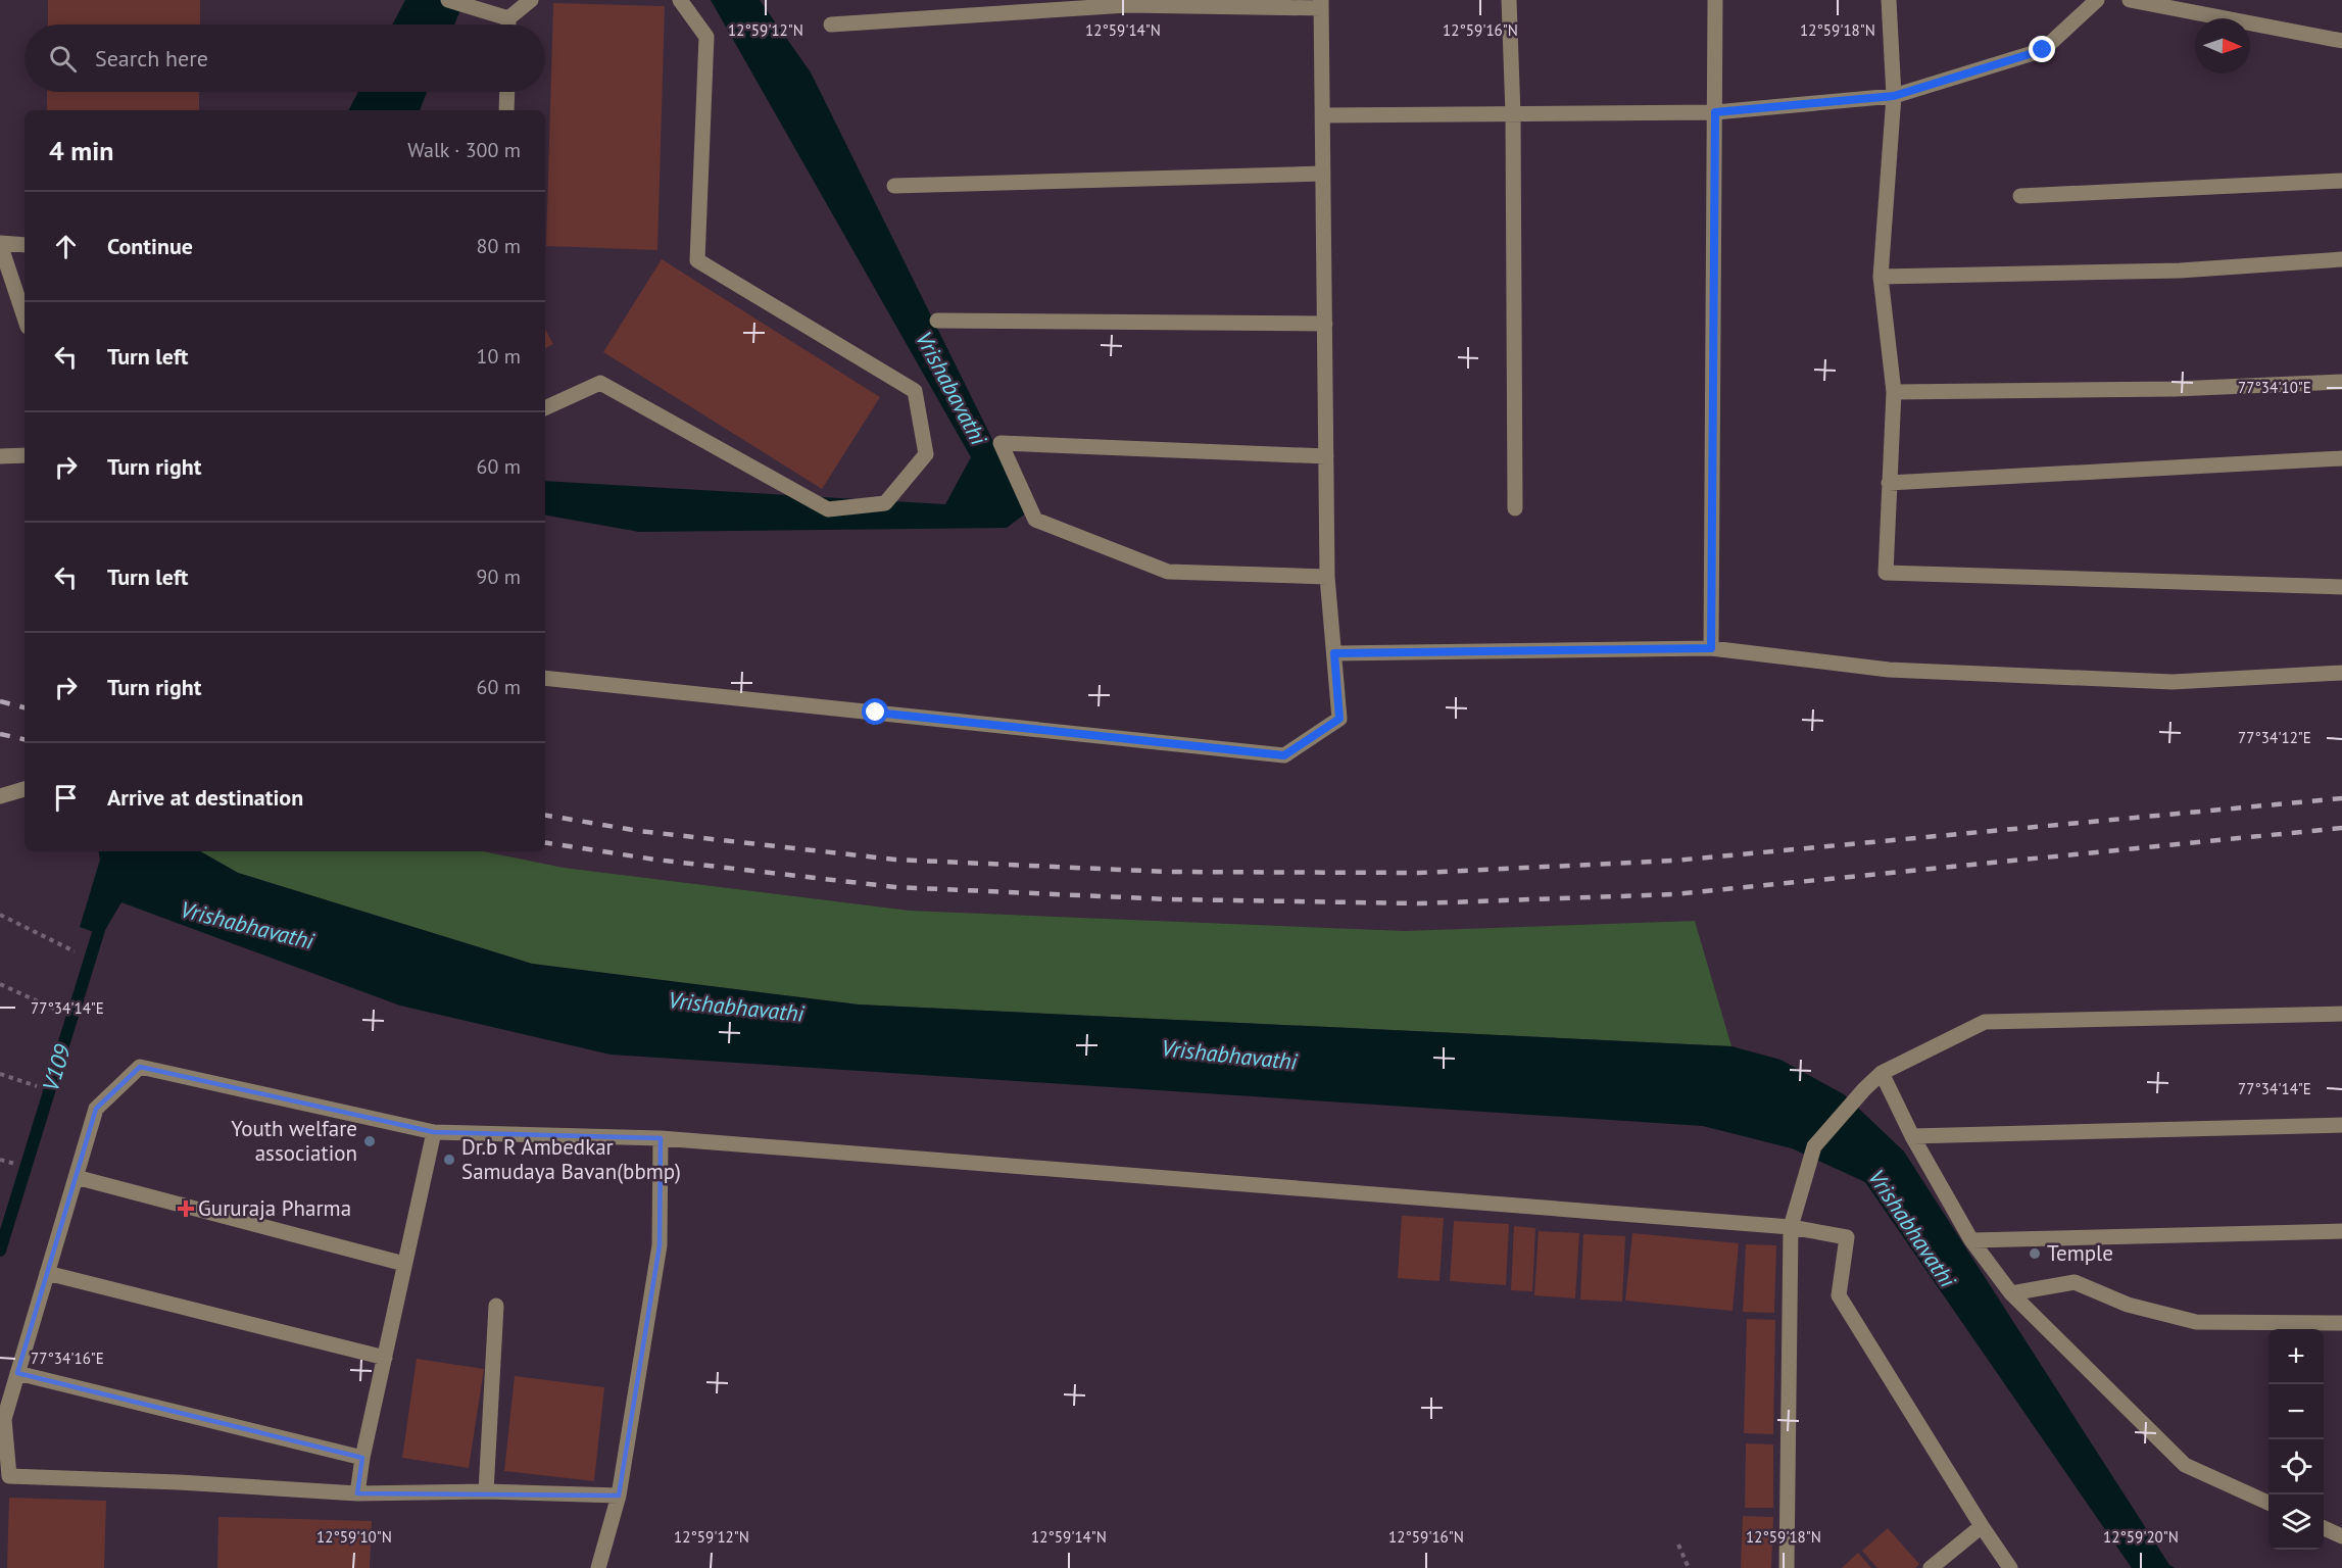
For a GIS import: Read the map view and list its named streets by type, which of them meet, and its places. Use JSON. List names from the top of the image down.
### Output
{
  "water": ["Vrishabavathi", "Vrishabhavathi", "V109"],
  "places": {
    "other": ["Youth welfare association", "Dr.b R Ambedkar Samudaya Bavan(bbmp)", "Temple"],
    "health": ["Gururaja Pharma"]
  },
  "north": "right",
  "page": {
    "search": "Search here",
    "heading": ["4 min", "Walk · 300 m"],
    "list": [
      ["Continue", "80 m"],
      ["Turn left", "10 m"],
      ["Turn right", "60 m"],
      ["Turn left", "90 m"],
      ["Turn right", "60 m"],
      "Arrive at destination"
    ],
    "map_buttons": ["+", "−"]
  },
  "coordinates": [
    "12°59'12\"N",
    "12°59'14\"N",
    "12°59'16\"N",
    "12°59'18\"N",
    "77°34'10\"E",
    "77°34'12\"E",
    "77°34'14\"E",
    "77°34'16\"E",
    "12°59'10\"N",
    "12°59'20\"N"
  ]
}
